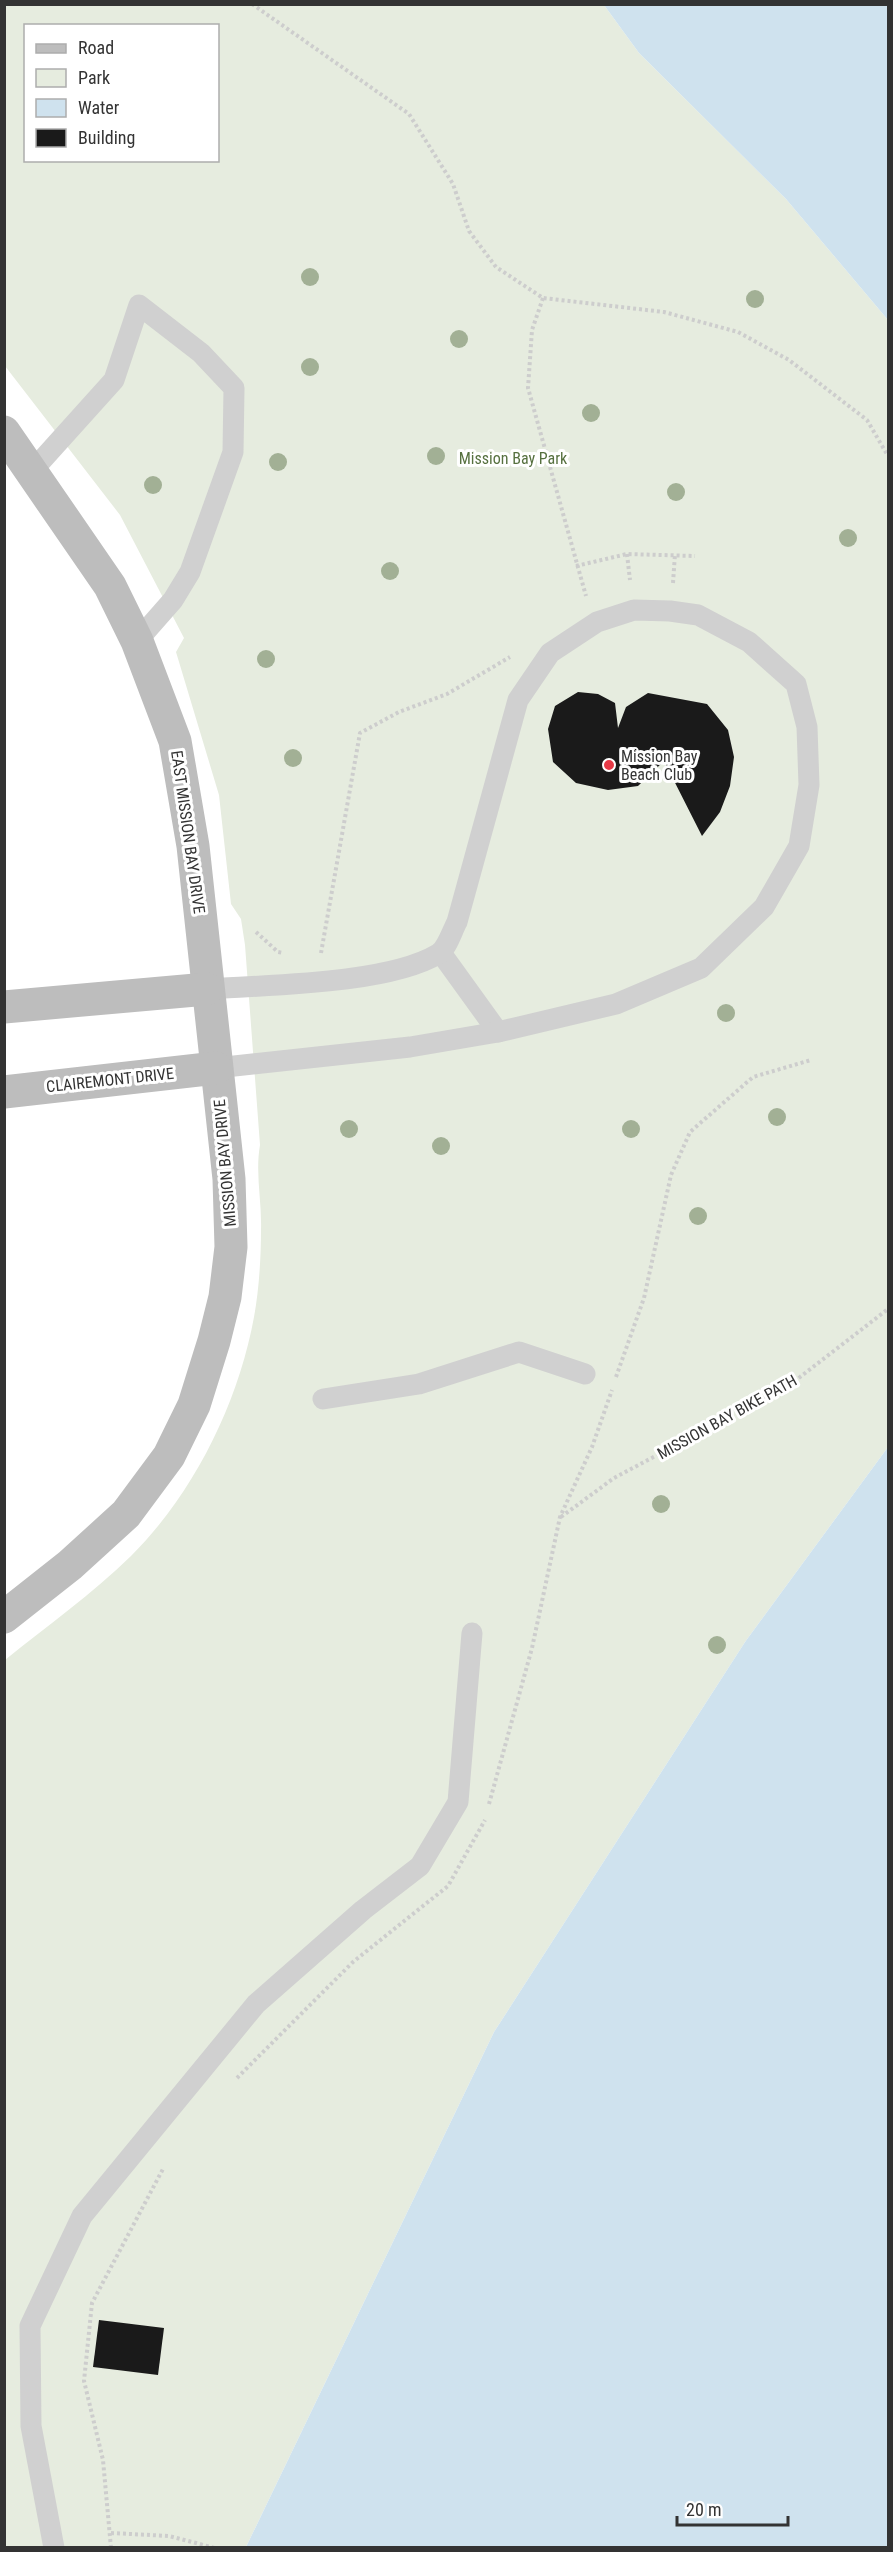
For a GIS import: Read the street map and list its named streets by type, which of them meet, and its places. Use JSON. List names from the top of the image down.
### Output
{
  "streets": {
    "main road": ["EAST MISSION BAY DRIVE", "CLAIREMONT DRIVE", "MISSION BAY DRIVE"],
    "path": ["MISSION BAY BIKE PATH"]
  },
  "crossings": [
    ["EAST MISSION BAY DRIVE", "MISSION BAY DRIVE"],
    ["CLAIREMONT DRIVE", "MISSION BAY DRIVE"]
  ],
  "parks": ["Mission Bay Park"],
  "places": ["Mission Bay Beach Club"],
  "legend": [
    "Road",
    "Park",
    "Water",
    "Building"
  ],
  "scale_bar": "20 m"
}
